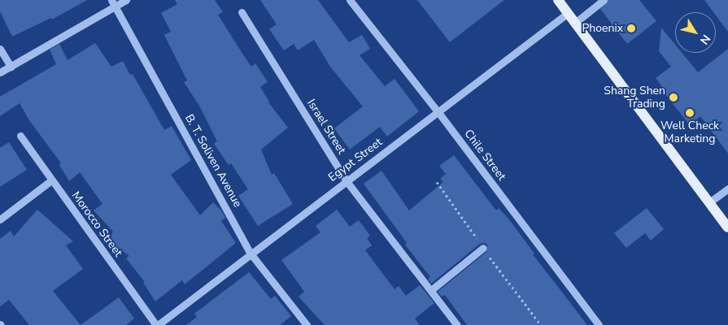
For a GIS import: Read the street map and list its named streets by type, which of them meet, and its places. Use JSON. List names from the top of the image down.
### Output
{
  "streets": {
    "street": [
      "Israel Street",
      "Chile Street",
      "Egypt Street",
      "B. T. Soliven Avenue",
      "Morocco Street"
    ]
  },
  "crossings": [
    ["Israel Street", "Egypt Street"],
    ["Chile Street", "Egypt Street"],
    ["Egypt Street", "B. T. Soliven Avenue"],
    ["Egypt Street", "Morocco Street"]
  ],
  "places": ["Phoenix", "Shang Shen Trading", "Well Check Marketing"],
  "north": "bottom right"
}
